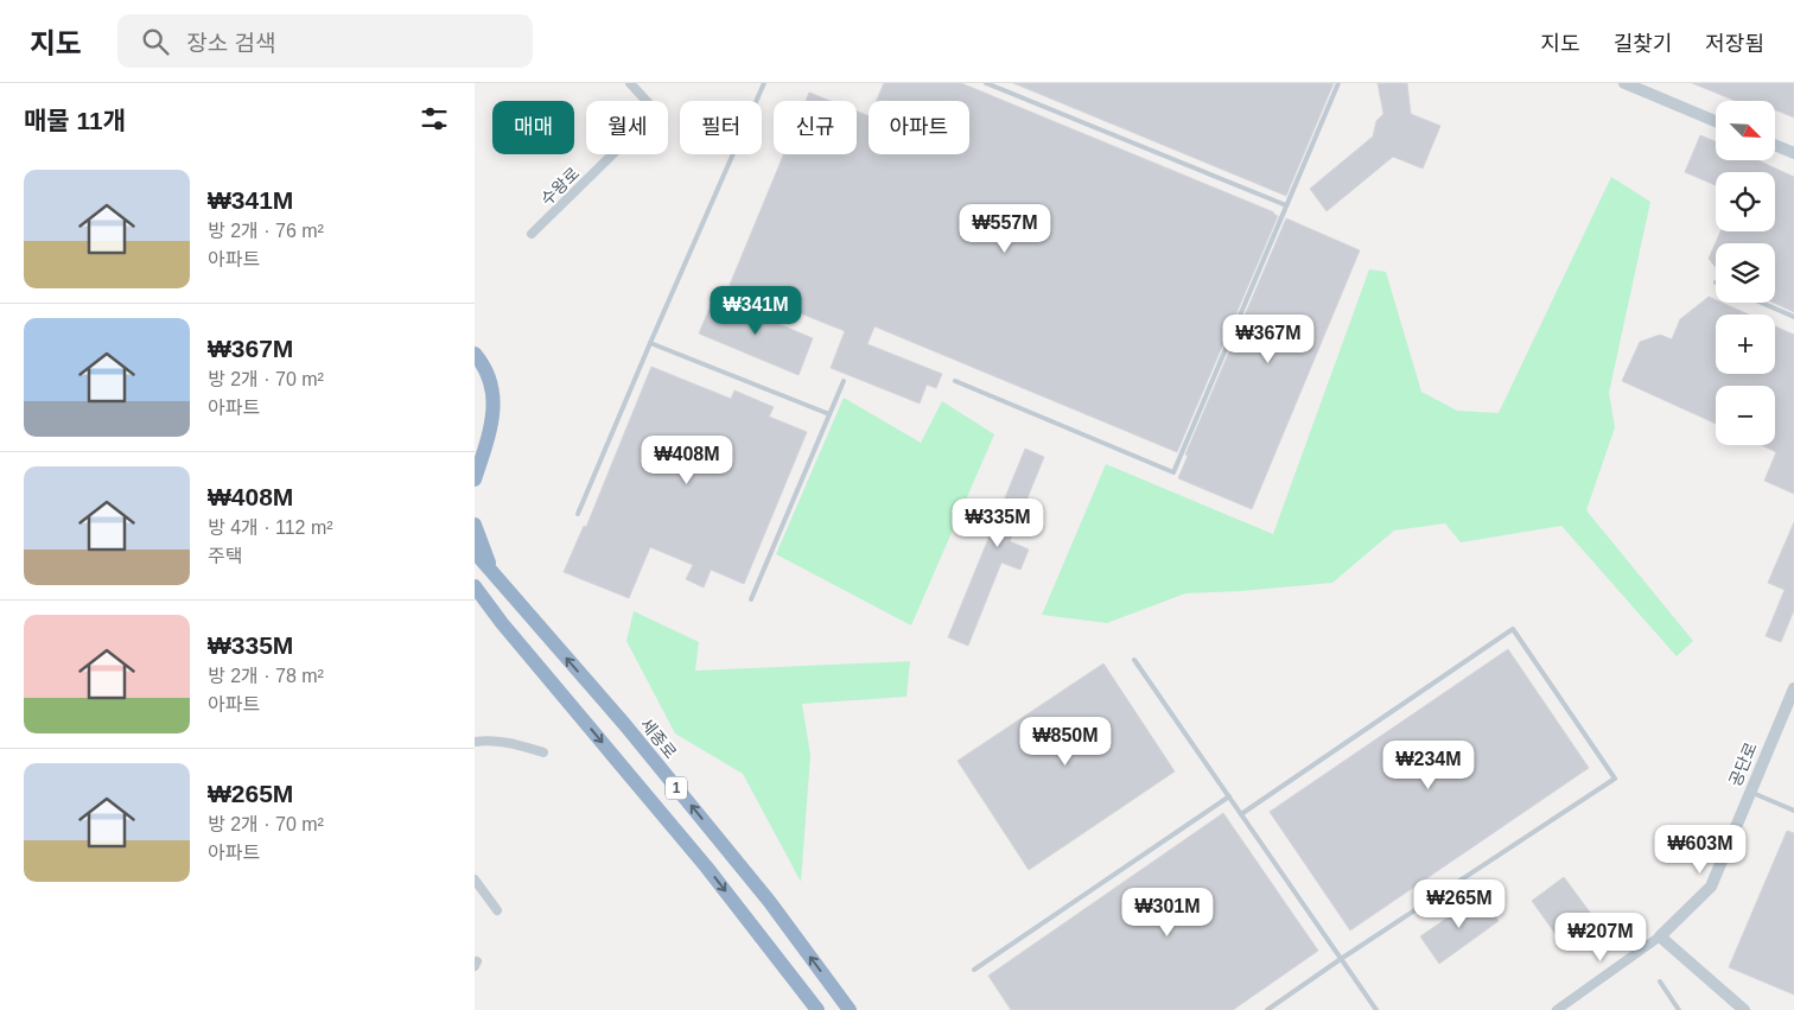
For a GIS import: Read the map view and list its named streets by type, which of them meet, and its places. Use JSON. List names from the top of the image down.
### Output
{
  "streets": {
    "highway": ["세종로", "1"],
    "street": ["수왕로", "공단로"]
  },
  "north": "bottom right",
  "page": {
    "header": "지도",
    "search": "장소 검색",
    "nav": ["지도", "길찾기", "저장됨"],
    "heading": "매물 11개",
    "map_buttons": ["+", "−"],
    "chip": [
      "매매",
      "월세",
      "필터",
      "신규",
      "아파트"
    ],
    "list": [
      {
        "name": "₩341M",
        "note": "방 2개 · 76 m² · 아파트"
      },
      {
        "name": "₩367M",
        "note": "방 2개 · 70 m² · 아파트"
      },
      {
        "name": "₩408M",
        "note": "방 4개 · 112 m² · 주택"
      },
      {
        "name": "₩335M",
        "note": "방 2개 · 78 m² · 아파트"
      },
      {
        "name": "₩265M",
        "note": "방 2개 · 70 m² · 아파트"
      }
    ],
    "price": [
      "₩557M",
      "₩341M",
      "₩367M",
      "₩408M",
      "₩335M",
      "₩850M",
      "₩234M",
      "₩603M",
      "₩265M",
      "₩301M",
      "₩207M"
    ]
  }
}
